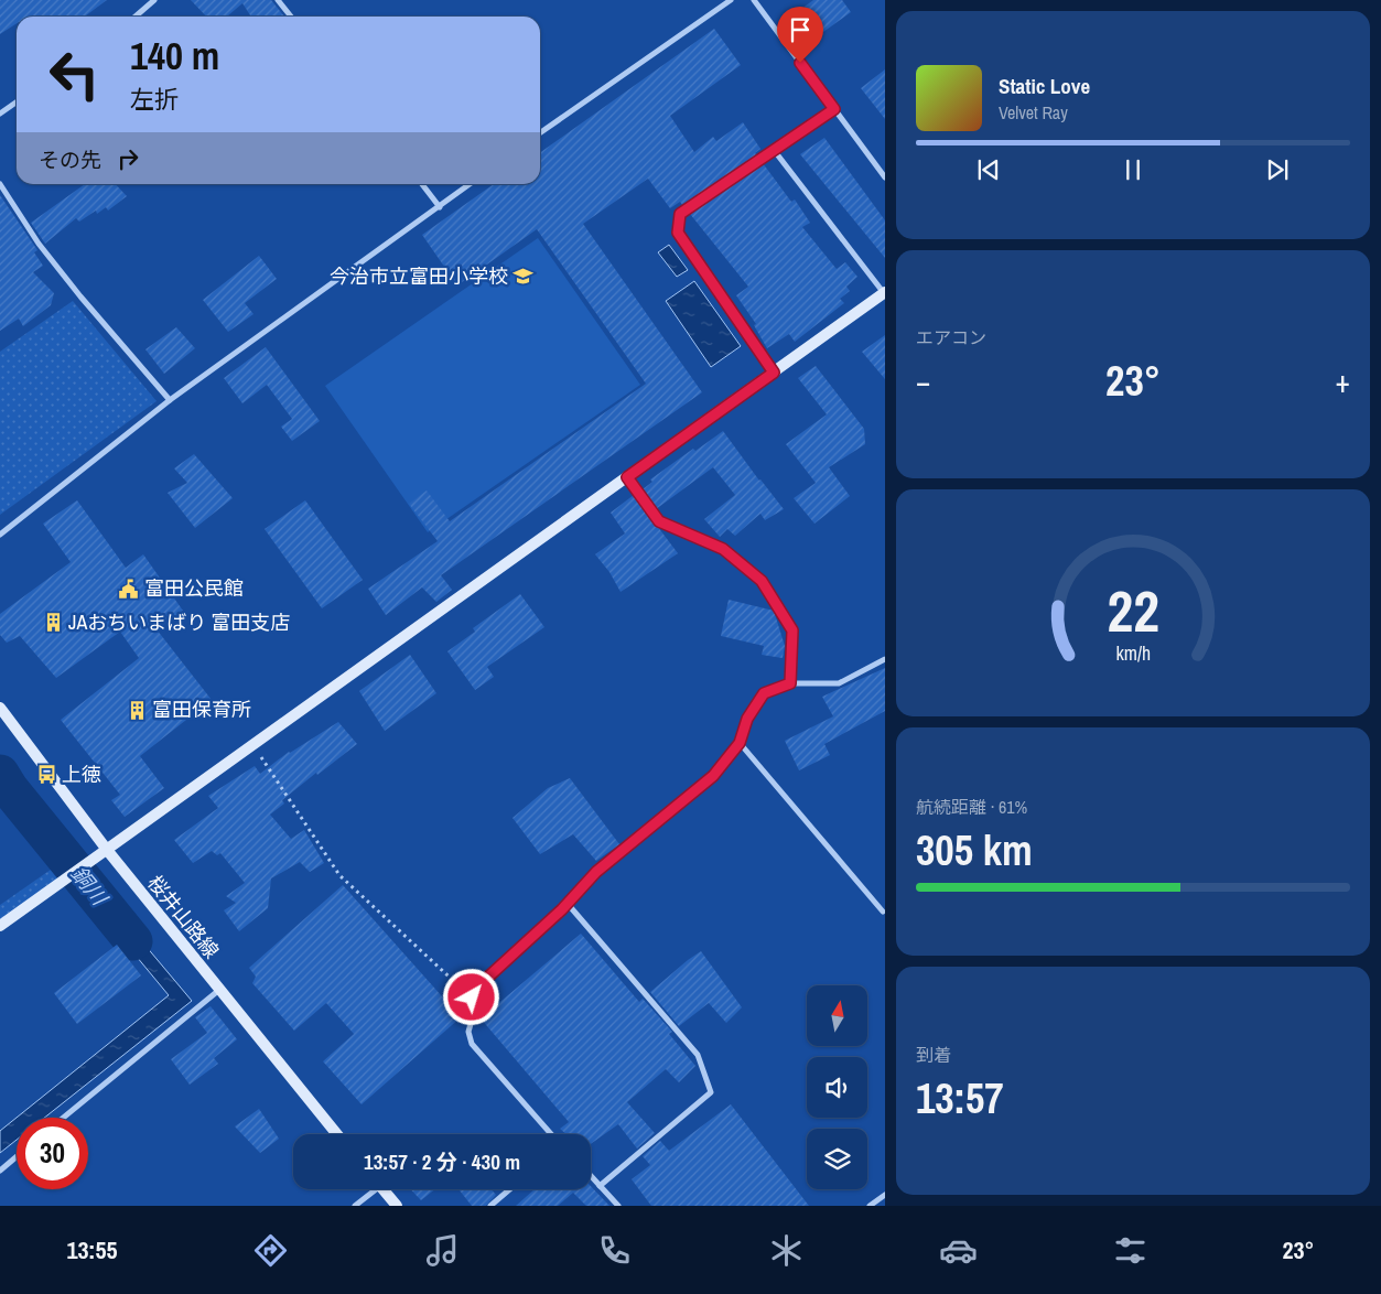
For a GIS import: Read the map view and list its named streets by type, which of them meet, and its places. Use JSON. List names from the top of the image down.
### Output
{
  "streets": {
    "street": ["桜井山路線"]
  },
  "water": ["銅川"],
  "places": {
    "school or university": ["今治市立富田小学校"],
    "public building": ["富田公民館"],
    "building": ["JAおちいまばり 富田支店", "富田保育所"],
    "bus stop": ["上徳"]
  },
  "north": "top",
  "page": {
    "turn": ["140 m", "左折"],
    "song": ["Static Love", "Velvet Ray"],
    "then": "その先",
    "tile": [
      "エアコン",
      ["航続距離 · 61%", "305 km"],
      ["到着", "13:57"]
    ],
    "heat": ["−", "23°", "+"],
    "limit": "30",
    "trip": "13:57 · 2 分 · 430 m",
    "tabs": ["13:55", "23°"],
    "gauge": ["22", "km/h"]
  }
}
